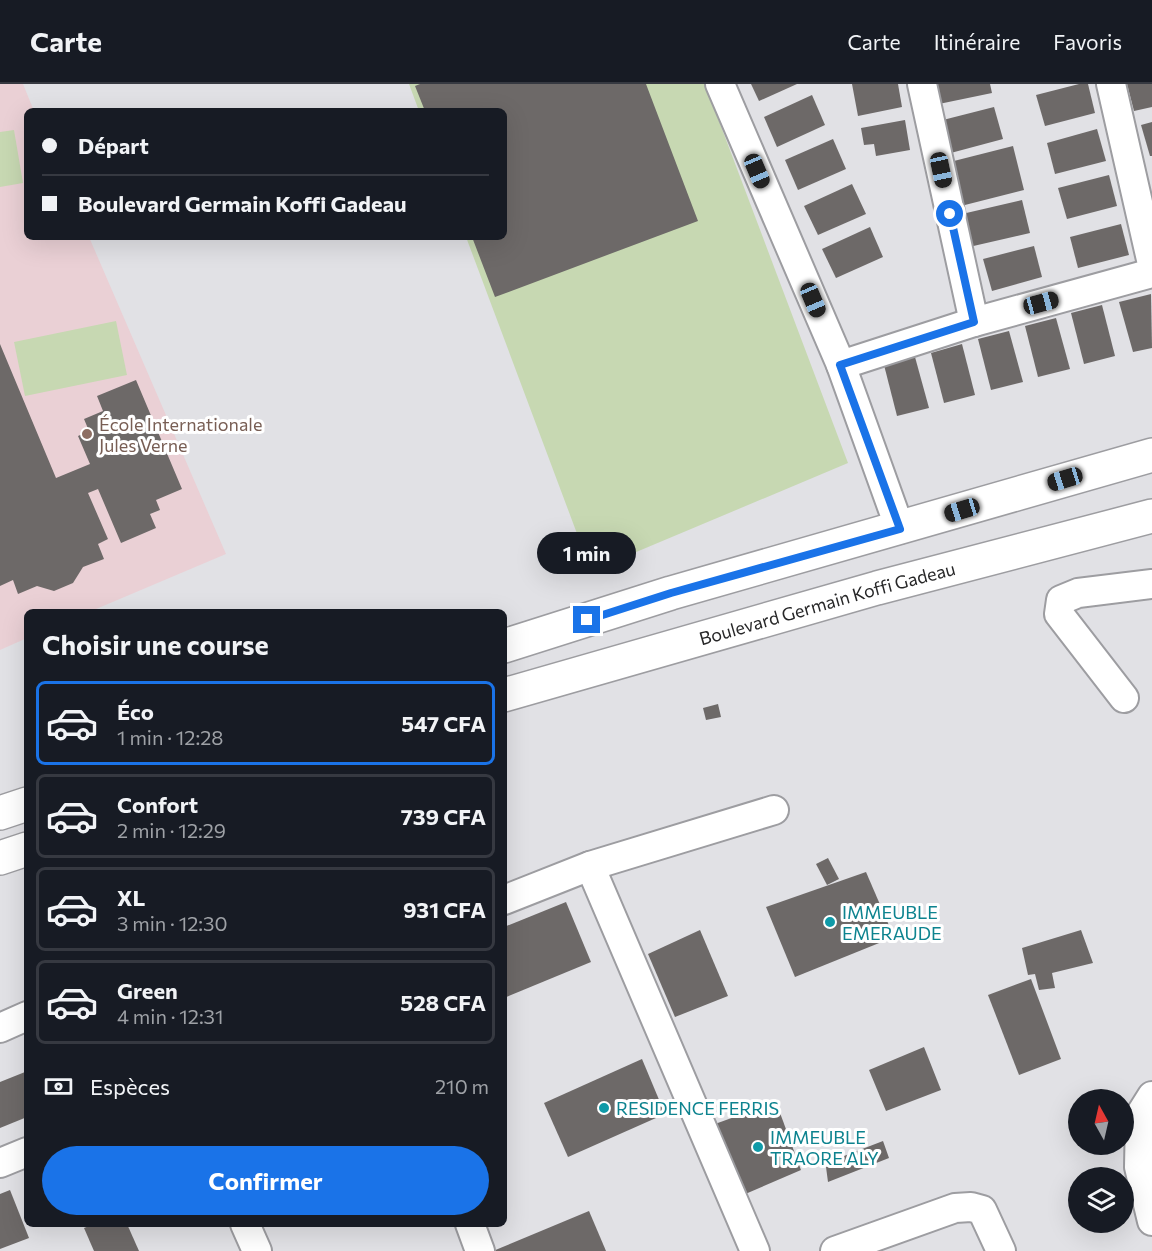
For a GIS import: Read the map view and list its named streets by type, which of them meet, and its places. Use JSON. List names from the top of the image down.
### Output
{
  "streets": {
    "main road": ["Boulevard Germain Koffi Gadeau"]
  },
  "places": [
    "École Internationale Jules Verne",
    "IMMEUBLE EMERAUDE",
    "RESIDENCE FERRIS",
    "IMMEUBLE TRAORE ALY"
  ],
  "north": "top",
  "page": {
    "header": "Carte",
    "nav": ["Carte", "Itinéraire", "Favoris"],
    "banner": ["Départ", "Boulevard Germain Koffi Gadeau"],
    "bubble": "1 min",
    "heading": "Choisir une course",
    "list": [
      {
        "name": "Éco",
        "note": "1 min · 12:28",
        "value": "547 CFA"
      },
      {
        "name": "Confort",
        "note": "2 min · 12:29",
        "value": "739 CFA"
      },
      {
        "name": "XL",
        "note": "3 min · 12:30",
        "value": "931 CFA"
      },
      {
        "name": "Green",
        "note": "4 min · 12:31",
        "value": "528 CFA"
      }
    ],
    "pay": ["Espèces", "210 m"],
    "buttons": "Confirmer"
  }
}
